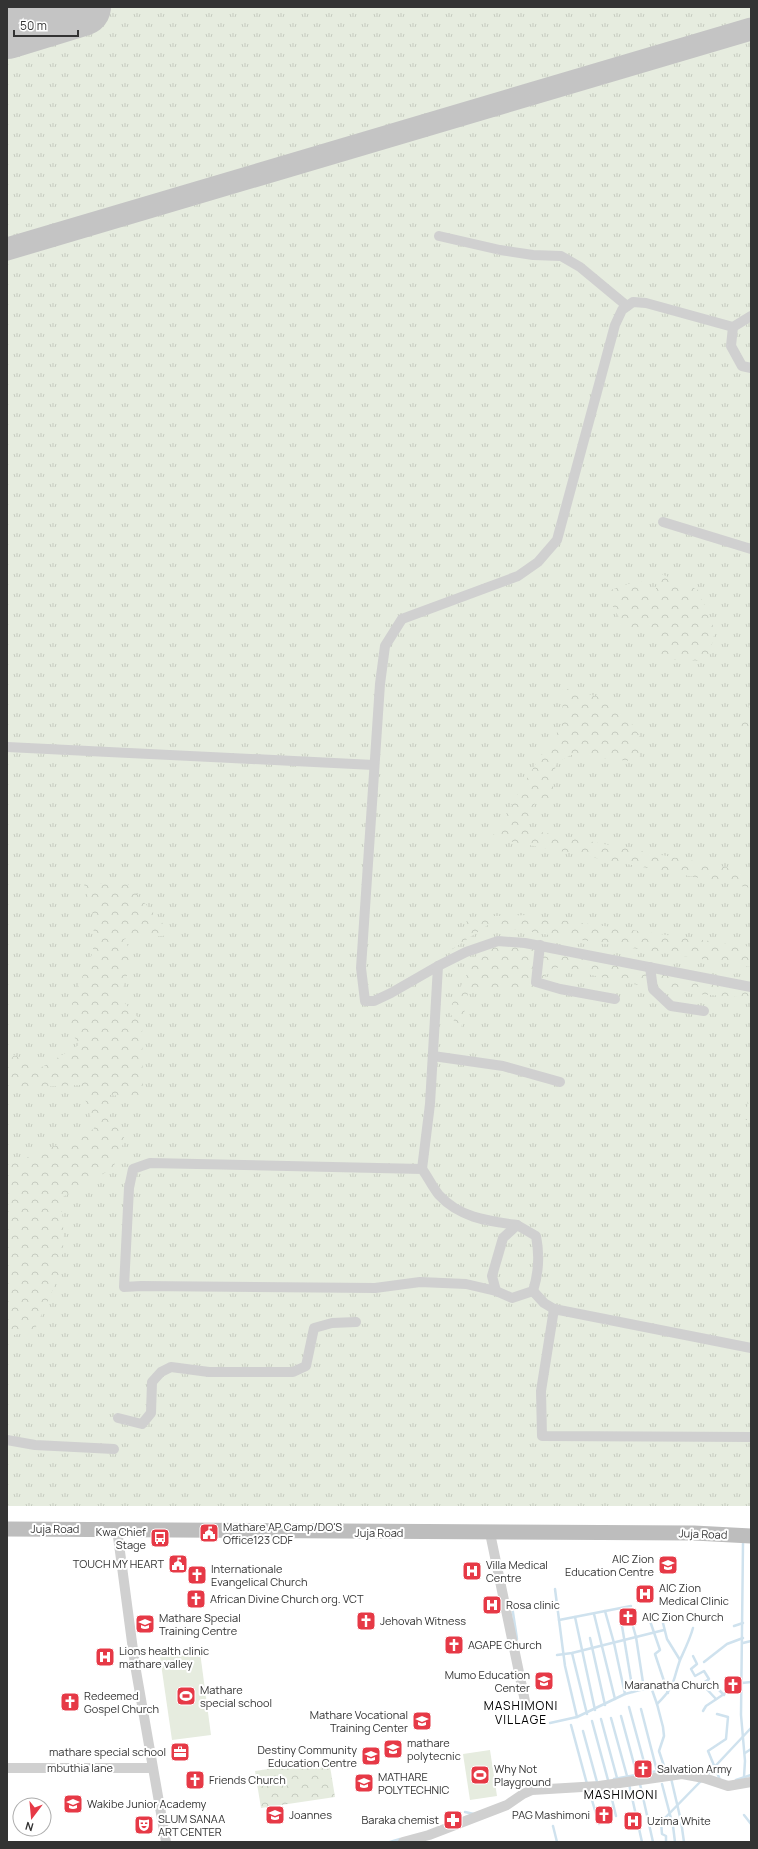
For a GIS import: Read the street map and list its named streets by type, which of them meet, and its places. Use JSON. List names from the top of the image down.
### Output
{
  "streets": {
    "main road": ["Juja Road"],
    "street": ["mbuthia lane"]
  },
  "districts": ["MASHIMONI VILLAGE", "MASHIMONI"],
  "places": {
    "public building": ["Mathare AP Camp/DO'S Office123 CDF", "TOUCH MY HEART"],
    "bus stop": ["Kwa Chief Stage"],
    "school or university": [
      "AIC Zion Education Centre",
      "Mathare Special Training Centre",
      "Mumo Education Center",
      "Mathare Vocational Training Center",
      "mathare polytecnic",
      "Destiny Community Education Centre",
      "MATHARE POLYTECHNIC",
      "Wakibe Junior Academy",
      "Joannes"
    ],
    "hospital": [
      "Villa Medical Centre",
      "AIC Zion Medical Clinic",
      "Rosa clinic",
      "Lions health clinic mathare valley",
      "Uzima White"
    ],
    "church": [
      "Internationale Evangelical Church",
      "African Divine Church org. VCT",
      "AIC Zion Church",
      "Jehovah Witness",
      "AGAPE Church",
      "Maranatha Church",
      "Redeemed Gospel Church",
      "Salvation Army",
      "Friends Church",
      "PAG Mashimoni"
    ],
    "sports": ["Mathare special school", "Why Not Playground"],
    "office": ["mathare special school"],
    "pharmacy": ["Baraka chemist"],
    "theatre": ["SLUM SANAA ART CENTER"]
  },
  "scale_bar": "50 m",
  "north": "bottom"
}
